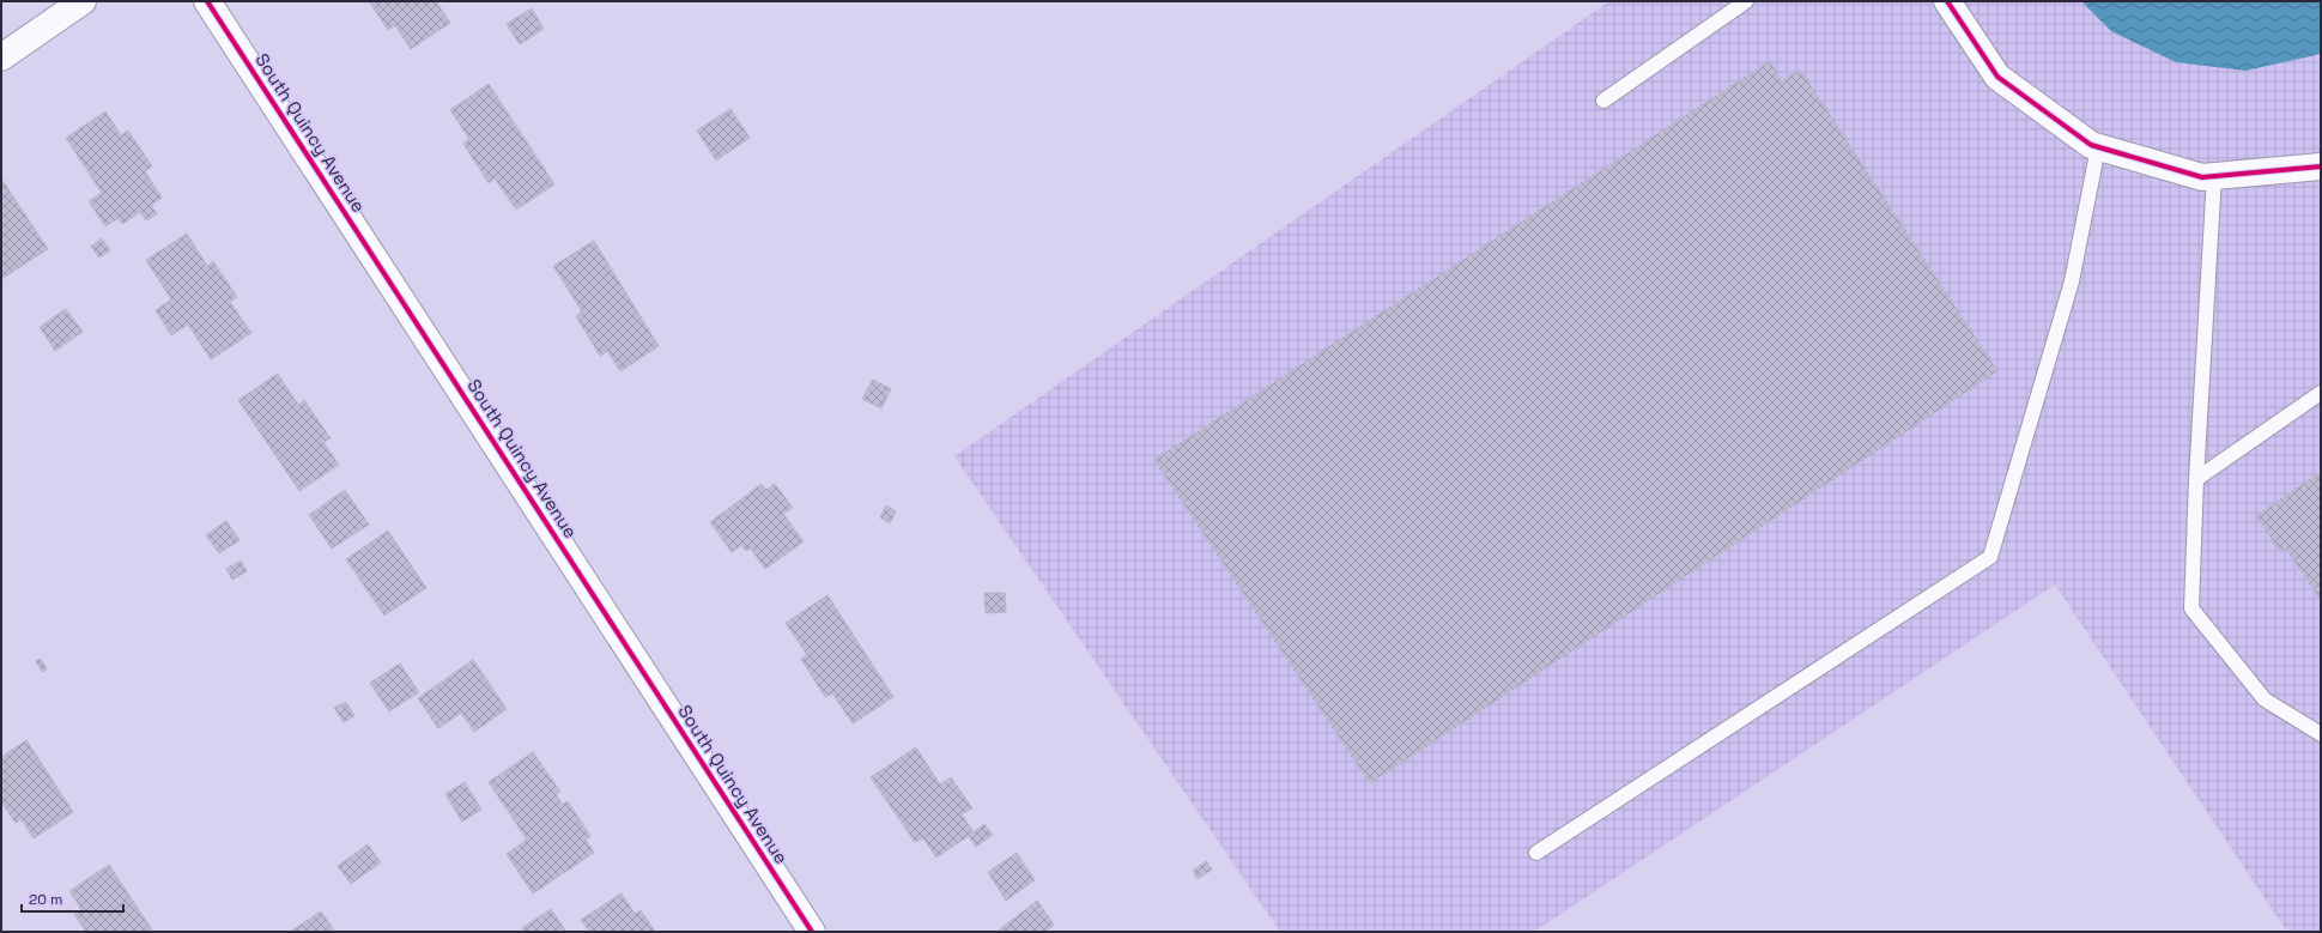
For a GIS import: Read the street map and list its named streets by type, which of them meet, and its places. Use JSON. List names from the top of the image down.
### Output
{
  "streets": {
    "street": ["South Quincy Avenue"]
  },
  "scale_bar": "20 m"
}
